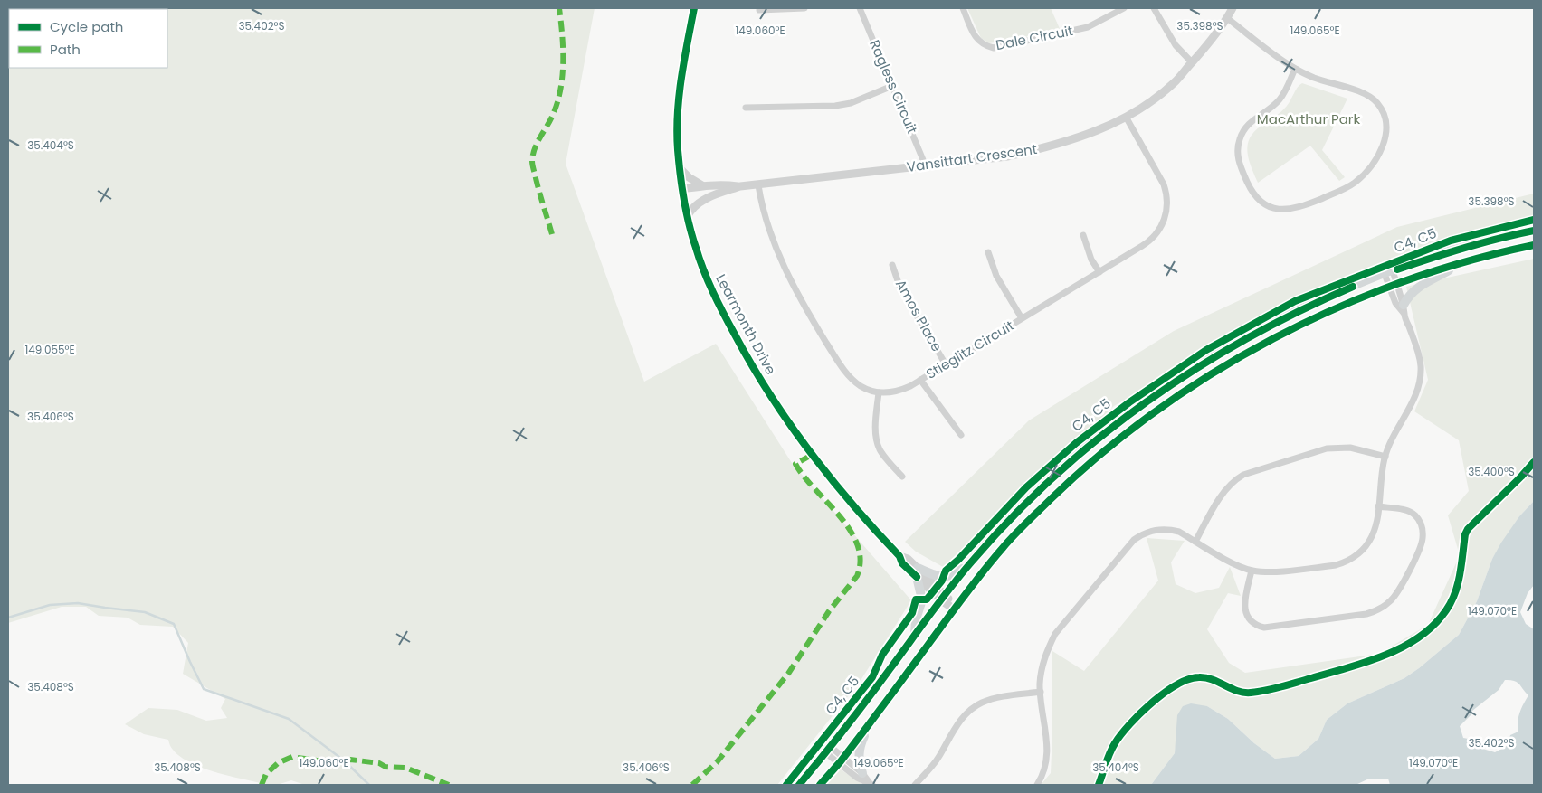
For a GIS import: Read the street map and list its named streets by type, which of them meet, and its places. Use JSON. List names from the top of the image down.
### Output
{
  "streets": {
    "street": [
      "Dale Circuit",
      "Ragless Circuit",
      "Vansittart Crescent",
      "Amos Place",
      "Learmonth Drive",
      "Stieglitz Circuit"
    ],
    "cycle path": ["C4, C5"]
  },
  "crossings": [
    ["Ragless Circuit", "Vansittart Crescent"],
    ["Vansittart Crescent", "Learmonth Drive"],
    ["Vansittart Crescent", "Stieglitz Circuit"],
    ["Amos Place", "Stieglitz Circuit"]
  ],
  "parks": ["MacArthur Park"],
  "legend": ["Cycle path", "Path"],
  "coordinates": [
    "35.402°S",
    "35.398°S",
    "149.060°E",
    "149.065°E",
    "35.404°S",
    "149.055°E",
    "35.406°S",
    "35.400°S",
    "149.070°E",
    "35.408°S"
  ]
}
